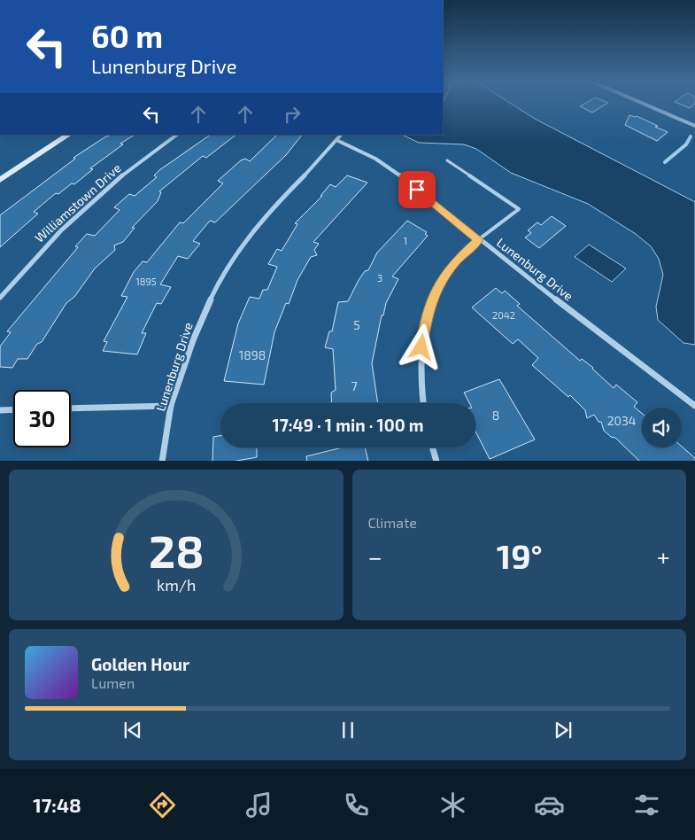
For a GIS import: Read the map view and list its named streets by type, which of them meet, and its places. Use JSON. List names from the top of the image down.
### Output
{
  "streets": {
    "street": ["Williamstown Drive", "Lunenburg Drive"]
  },
  "house_numbers": [
    "1",
    "3",
    "1895",
    "2042",
    "5",
    "1898",
    "7",
    "8",
    "2034"
  ],
  "page": {
    "turn": ["60 m", "Lunenburg Drive"],
    "limit": "30",
    "trip": "17:49 · 1 min · 100 m",
    "tile": "Climate",
    "heat": ["−", "19°", "+"],
    "song": ["Golden Hour", "Lumen"],
    "tabs": "17:48",
    "gauge": ["28", "km/h"]
  }
}
